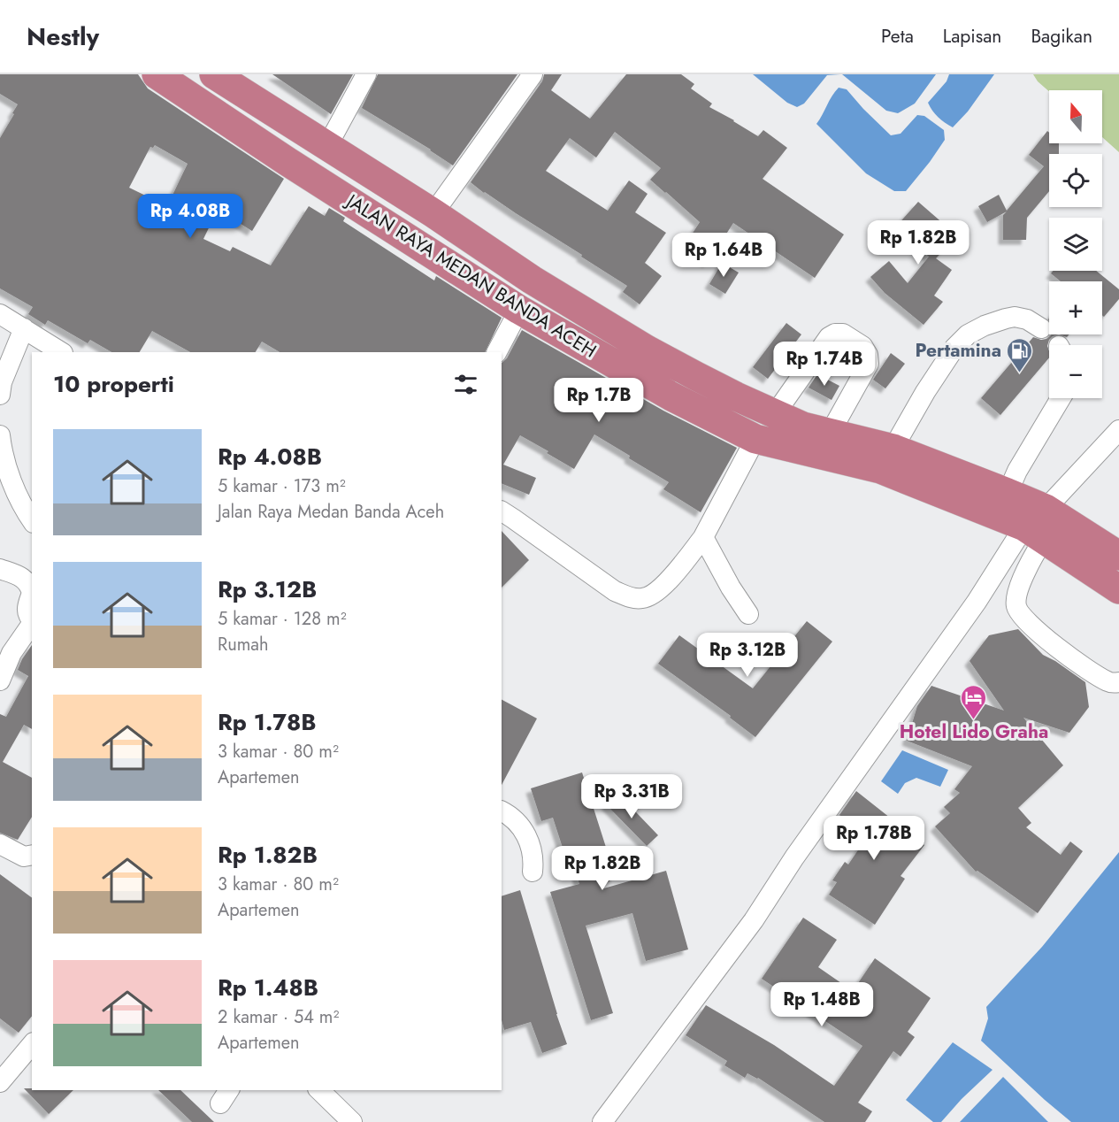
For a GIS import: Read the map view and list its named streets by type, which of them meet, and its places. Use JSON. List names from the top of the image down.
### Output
{
  "streets": {
    "highway": ["JALAN RAYA MEDAN BANDA ACEH"]
  },
  "places": {
    "fuel station": ["Pertamina"],
    "hotel": ["Hotel Lido Graha"]
  },
  "north": "top",
  "page": {
    "header": "Nestly",
    "nav": ["Peta", "Lapisan", "Bagikan"],
    "map_buttons": ["+", "−"],
    "price": [
      "Rp 4.08B",
      "Rp 1.82B",
      "Rp 1.64B",
      "Rp 1.74B",
      "Rp 1.7B",
      "Rp 3.12B",
      "Rp 3.31B",
      "Rp 1.78B",
      "Rp 1.82B",
      "Rp 1.48B"
    ],
    "heading": "10 properti",
    "list": [
      {
        "name": "Rp 4.08B",
        "note": "5 kamar · 173 m² · Jalan Raya Medan Banda Aceh"
      },
      {
        "name": "Rp 3.12B",
        "note": "5 kamar · 128 m² · Rumah"
      },
      {
        "name": "Rp 1.78B",
        "note": "3 kamar · 80 m² · Apartemen"
      },
      {
        "name": "Rp 1.82B",
        "note": "3 kamar · 80 m² · Apartemen"
      },
      {
        "name": "Rp 1.48B",
        "note": "2 kamar · 54 m² · Apartemen"
      }
    ]
  }
}
